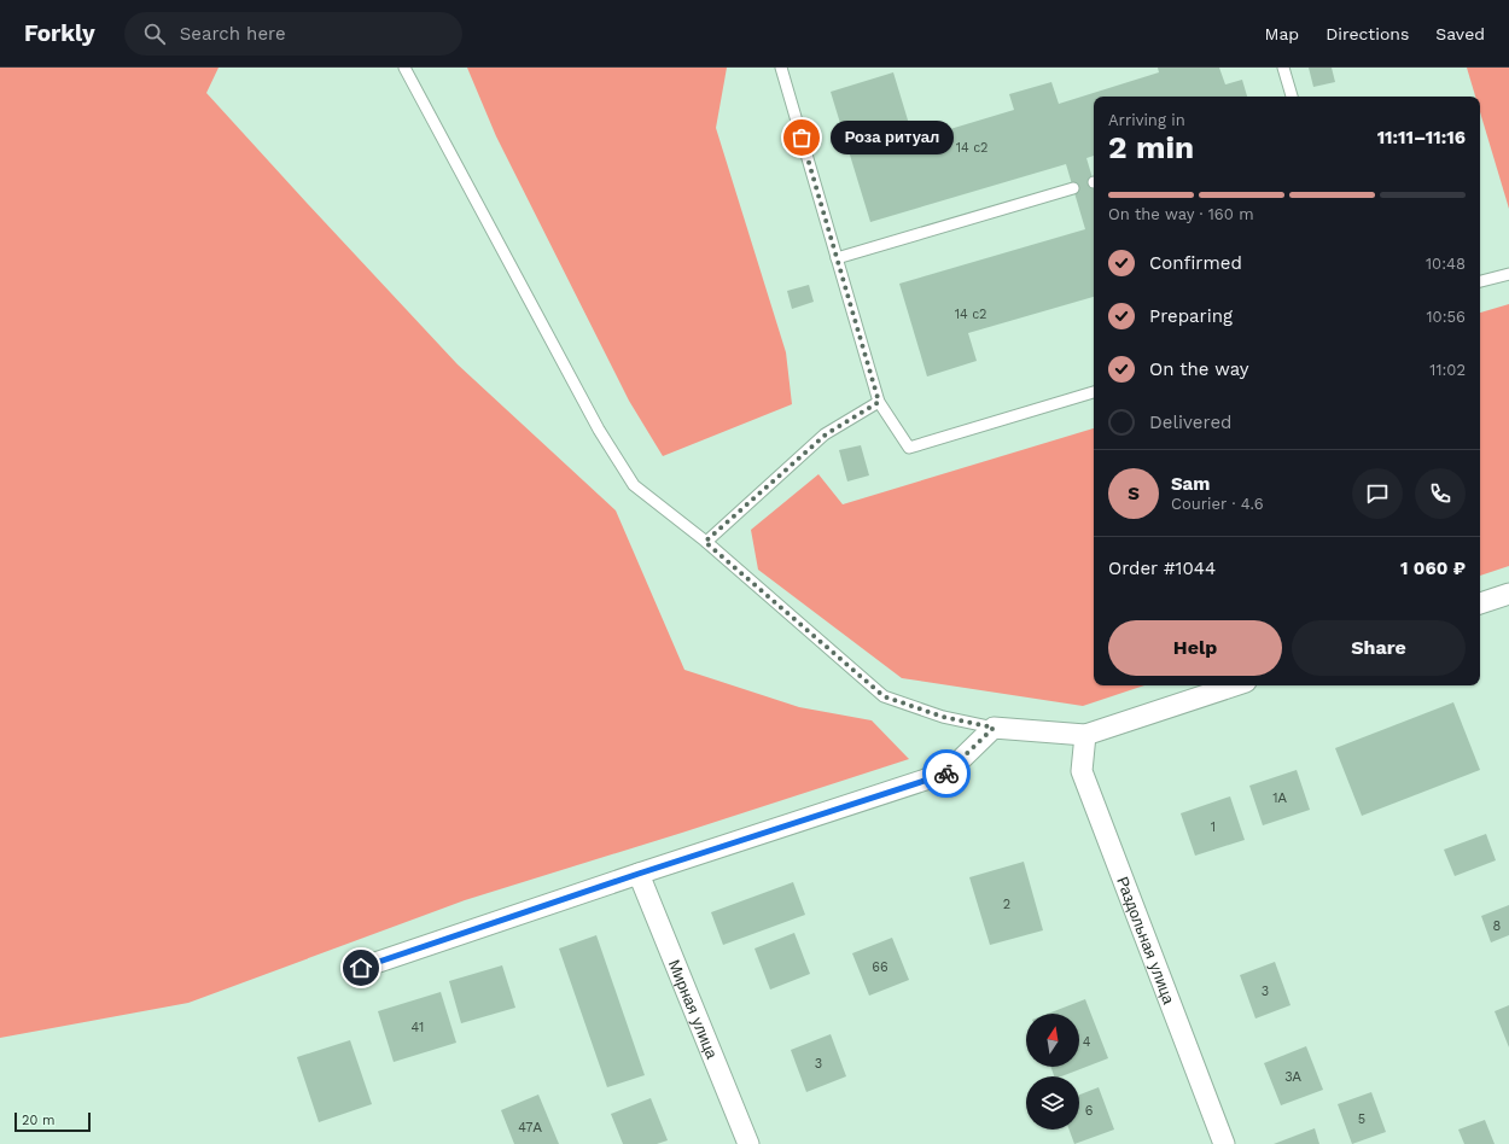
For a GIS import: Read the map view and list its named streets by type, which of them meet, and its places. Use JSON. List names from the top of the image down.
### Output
{
  "streets": {
    "street": ["Раздольная улица", "Мирная улица"]
  },
  "places": ["Роза ритуал"],
  "house_numbers": [
    "14 с2",
    "14 с2",
    "1А",
    "1",
    "2",
    "8",
    "66",
    "3",
    "41",
    "4",
    "3",
    "3А",
    "6",
    "5",
    "47А"
  ],
  "scale_bar": "20 m",
  "north": "top",
  "page": {
    "header": "Forkly",
    "search": "Search here",
    "nav": ["Map", "Directions", "Saved"],
    "heading": ["2 min", "Arriving in", "11:11–11:16"],
    "panel": [
      "Sam",
      "Courier · 4.6",
      "Order #1044",
      "1 060 ₽"
    ],
    "bubble": "Роза ритуал",
    "bar": "On the way · 160 m",
    "list": [
      ["Confirmed", "10:48"],
      ["Preparing", "10:56"],
      ["On the way", "11:02"],
      "Delivered"
    ],
    "round": "S",
    "buttons": ["Help", "Share"],
    "scale": "20 m"
  }
}
